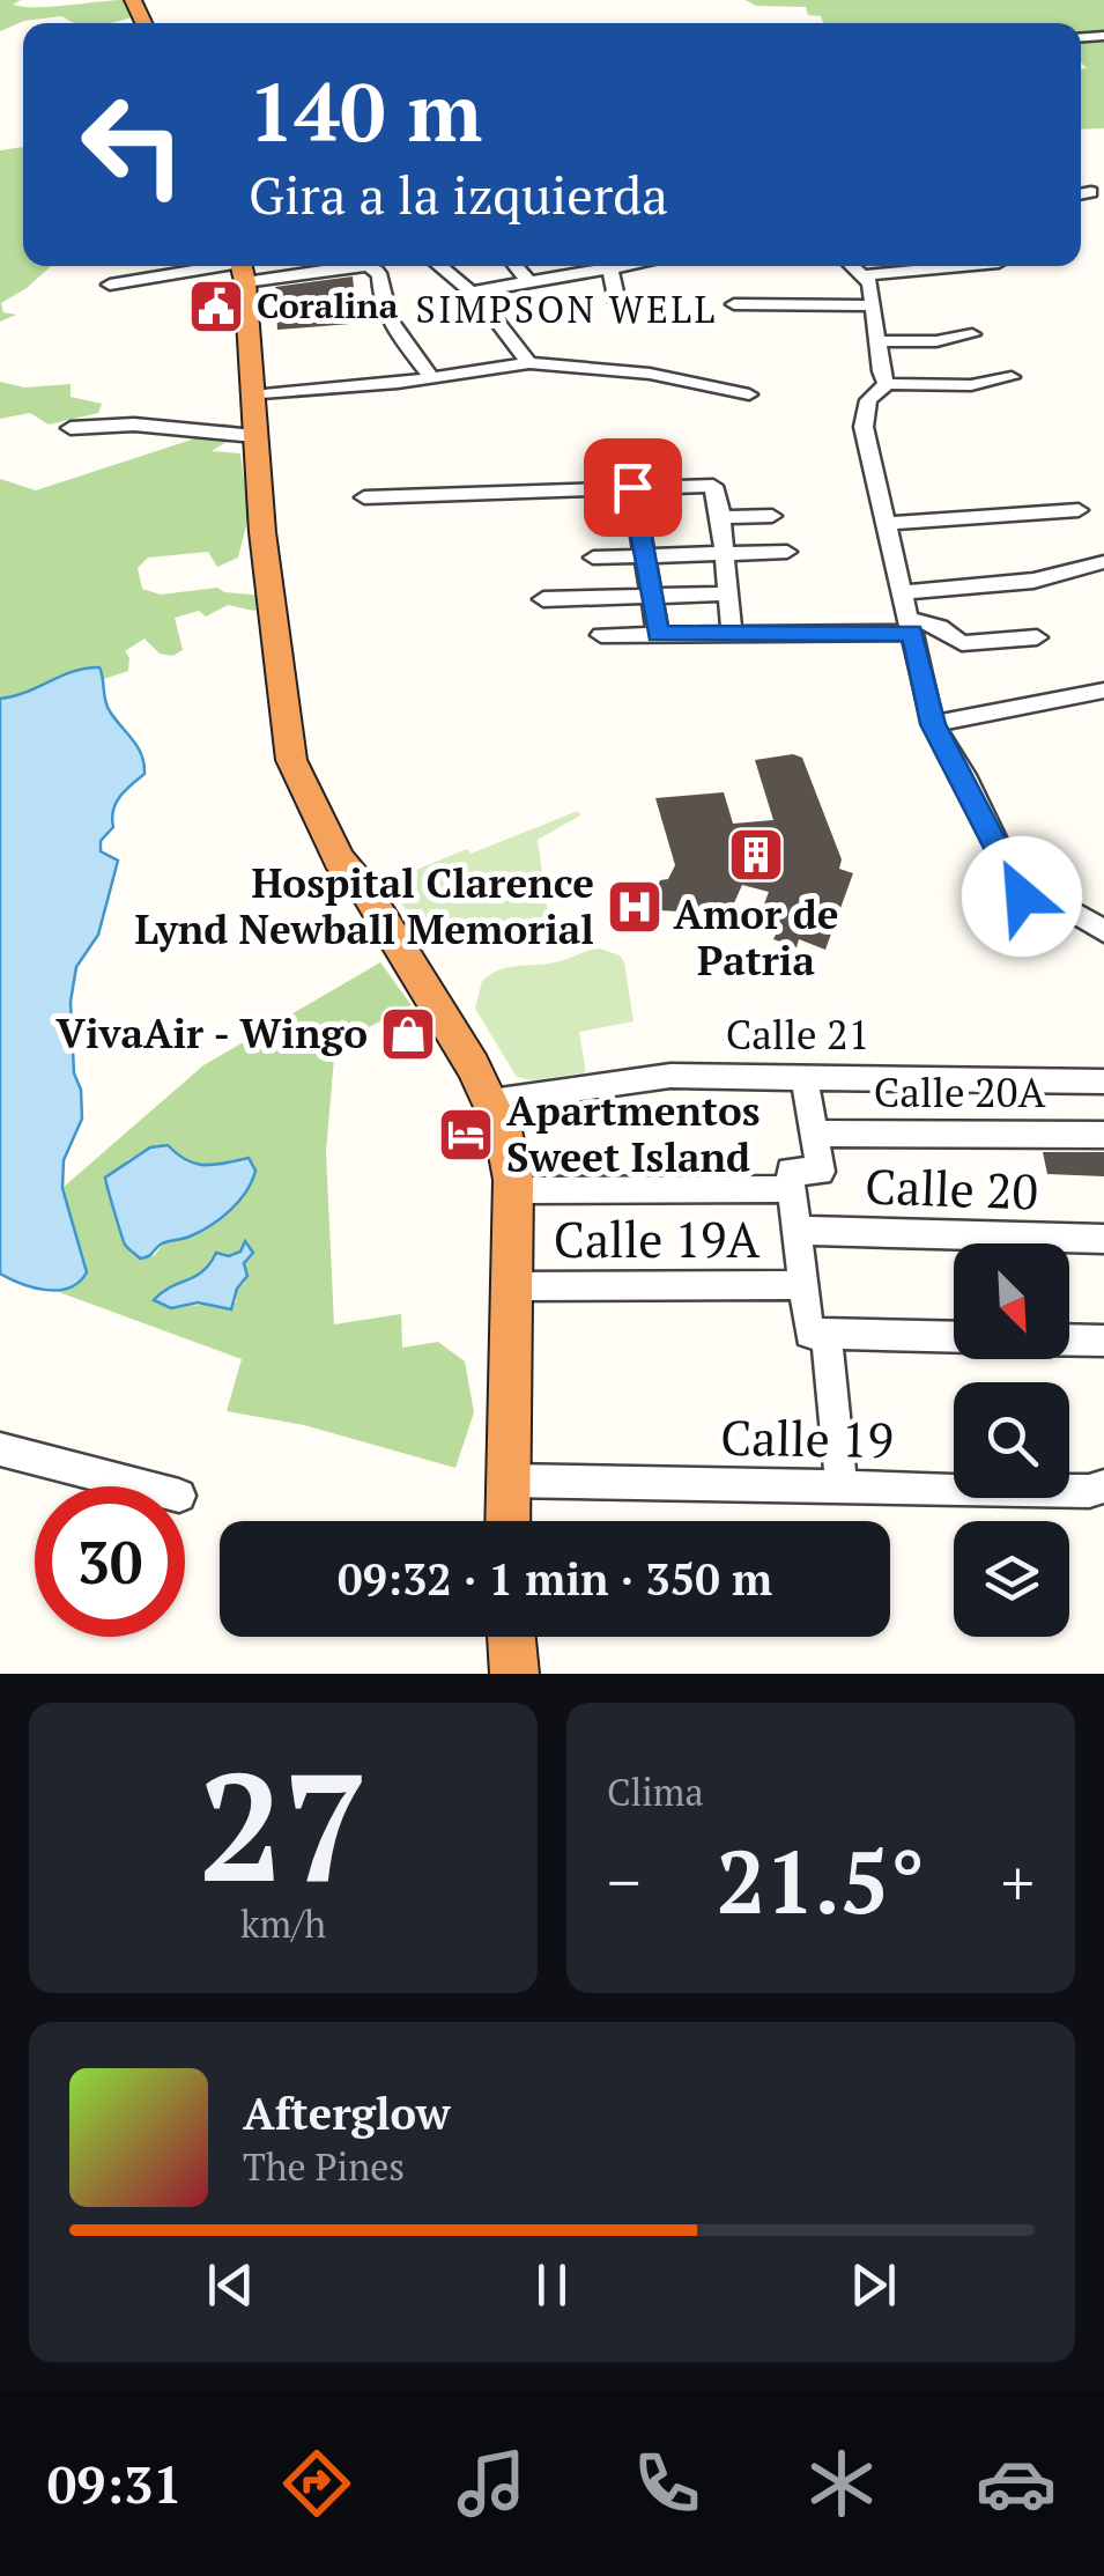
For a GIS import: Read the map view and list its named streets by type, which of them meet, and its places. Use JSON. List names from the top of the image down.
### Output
{
  "streets": {
    "street": [
      "Calle 21",
      "Calle 20A",
      "Calle 20",
      "Calle 19A",
      "Calle 19"
    ]
  },
  "districts": ["SIMPSON WELL"],
  "places": {
    "public building": ["Coralina"],
    "building": ["Amor de Patria"],
    "hospital": ["Hospital Clarence Lynd Newball Memorial"],
    "shop": ["VivaAir - Wingo"],
    "hotel": ["Apartmentos Sweet Island"]
  },
  "north": "bottom right",
  "page": {
    "turn": ["140 m", "Gira a la izquierda"],
    "limit": "30",
    "trip": "09:32 · 1 min · 350 m",
    "tile": [
      ["27", "km/h"],
      "Clima"
    ],
    "heat": ["−", "21.5°", "+"],
    "song": ["Afterglow", "The Pines"],
    "tabs": "09:31"
  }
}
